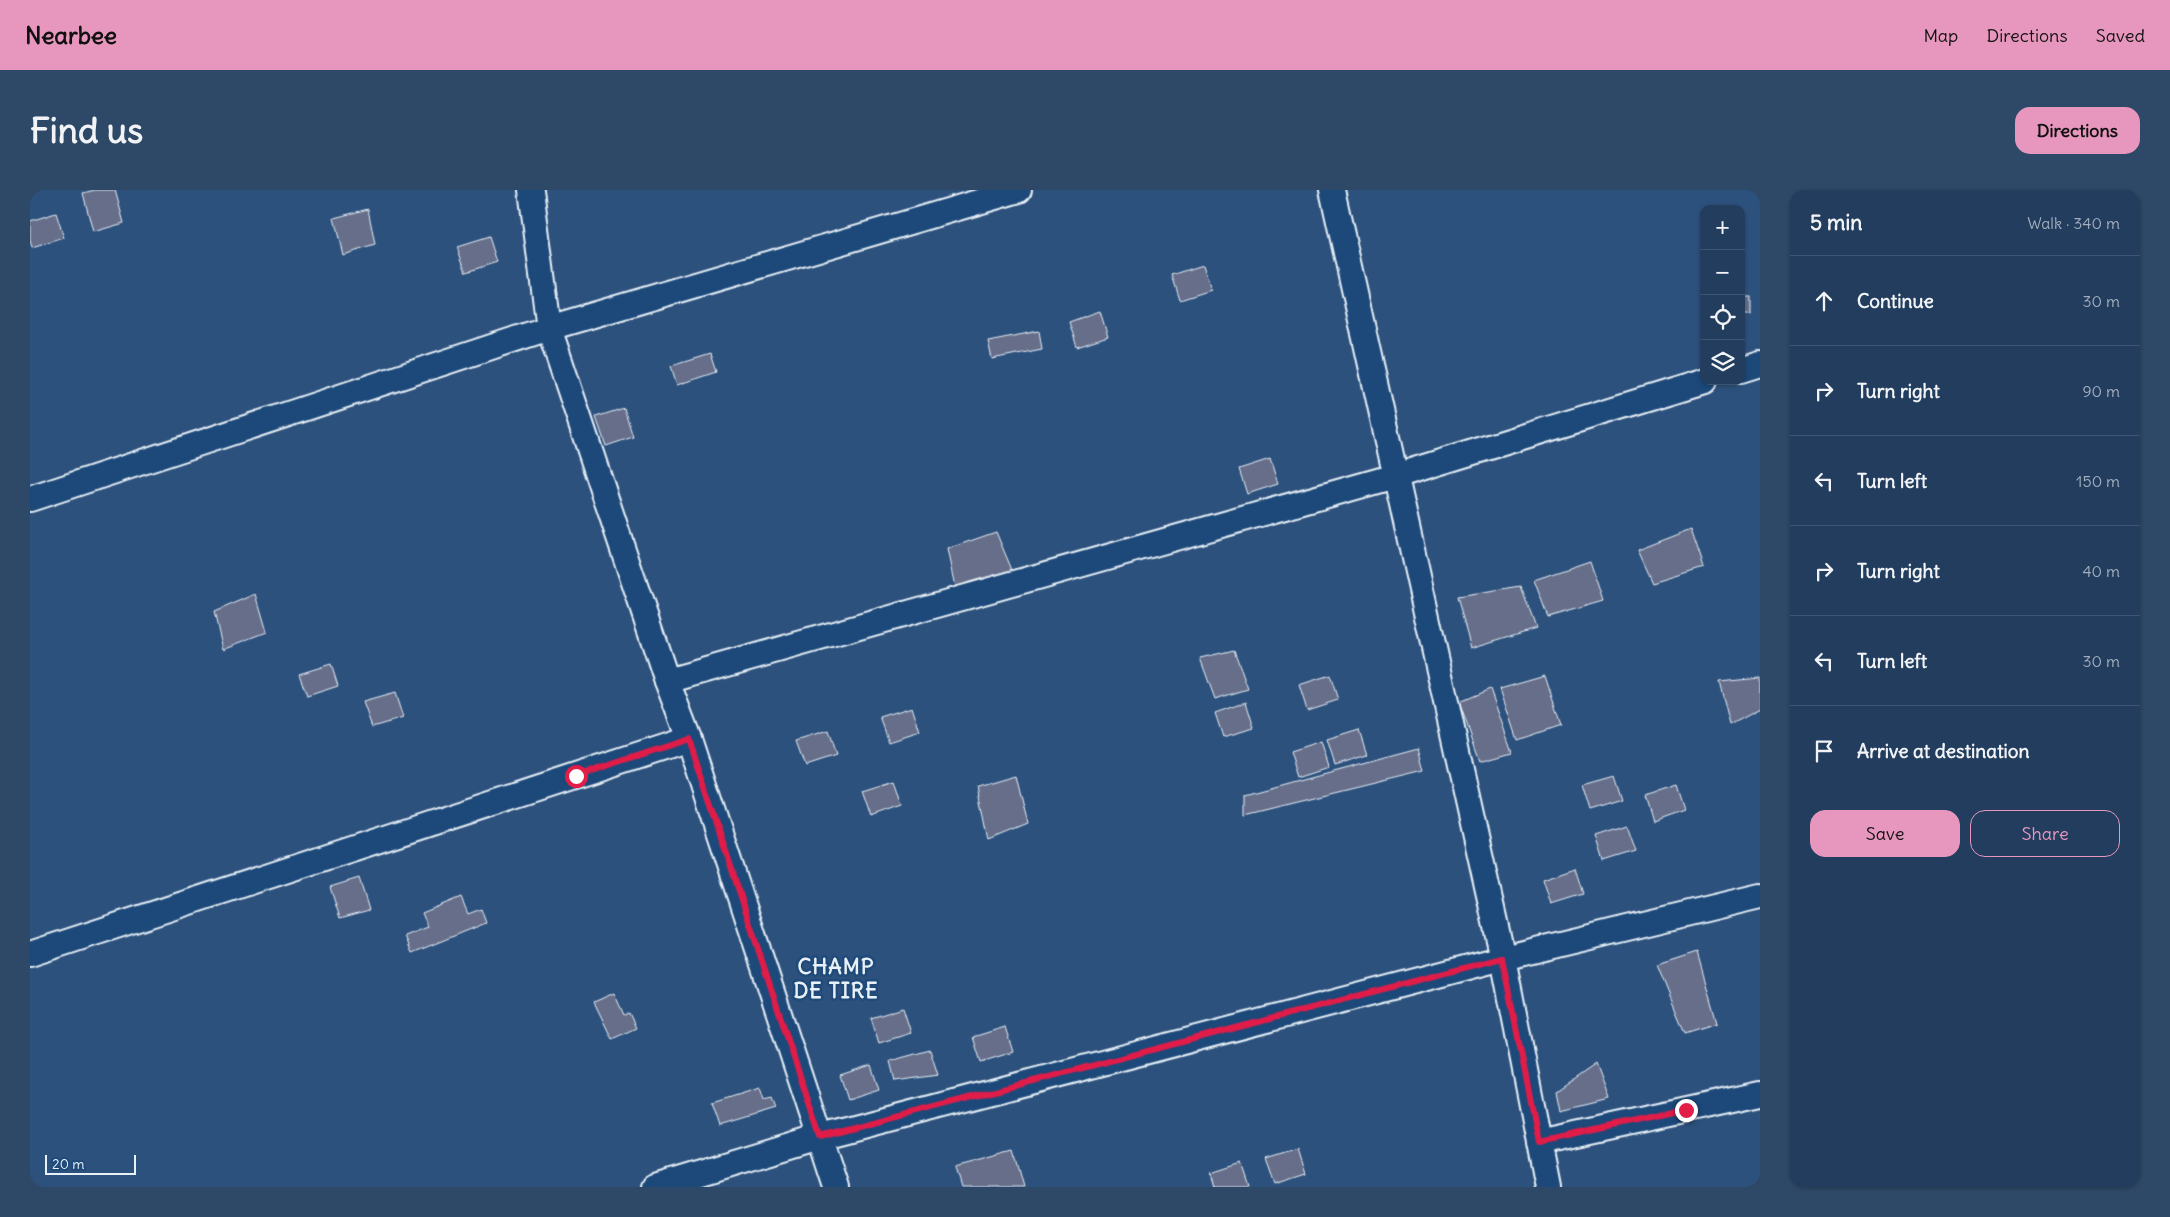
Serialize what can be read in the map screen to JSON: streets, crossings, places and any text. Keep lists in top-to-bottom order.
{
  "districts": ["CHAMP DE TIRE"],
  "scale_bar": "20 m",
  "page": {
    "header": "Nearbee",
    "nav": ["Map", "Directions", "Saved"],
    "buttons": [
      "Directions",
      ["Save", "Share"]
    ],
    "title": "Find us",
    "heading": ["5 min", "Walk · 340 m"],
    "map_buttons": ["+", "−"],
    "list": [
      ["Continue", "30 m"],
      ["Turn right", "90 m"],
      ["Turn left", "150 m"],
      ["Turn right", "40 m"],
      ["Turn left", "30 m"],
      "Arrive at destination"
    ],
    "scale": "20 m"
  }
}
